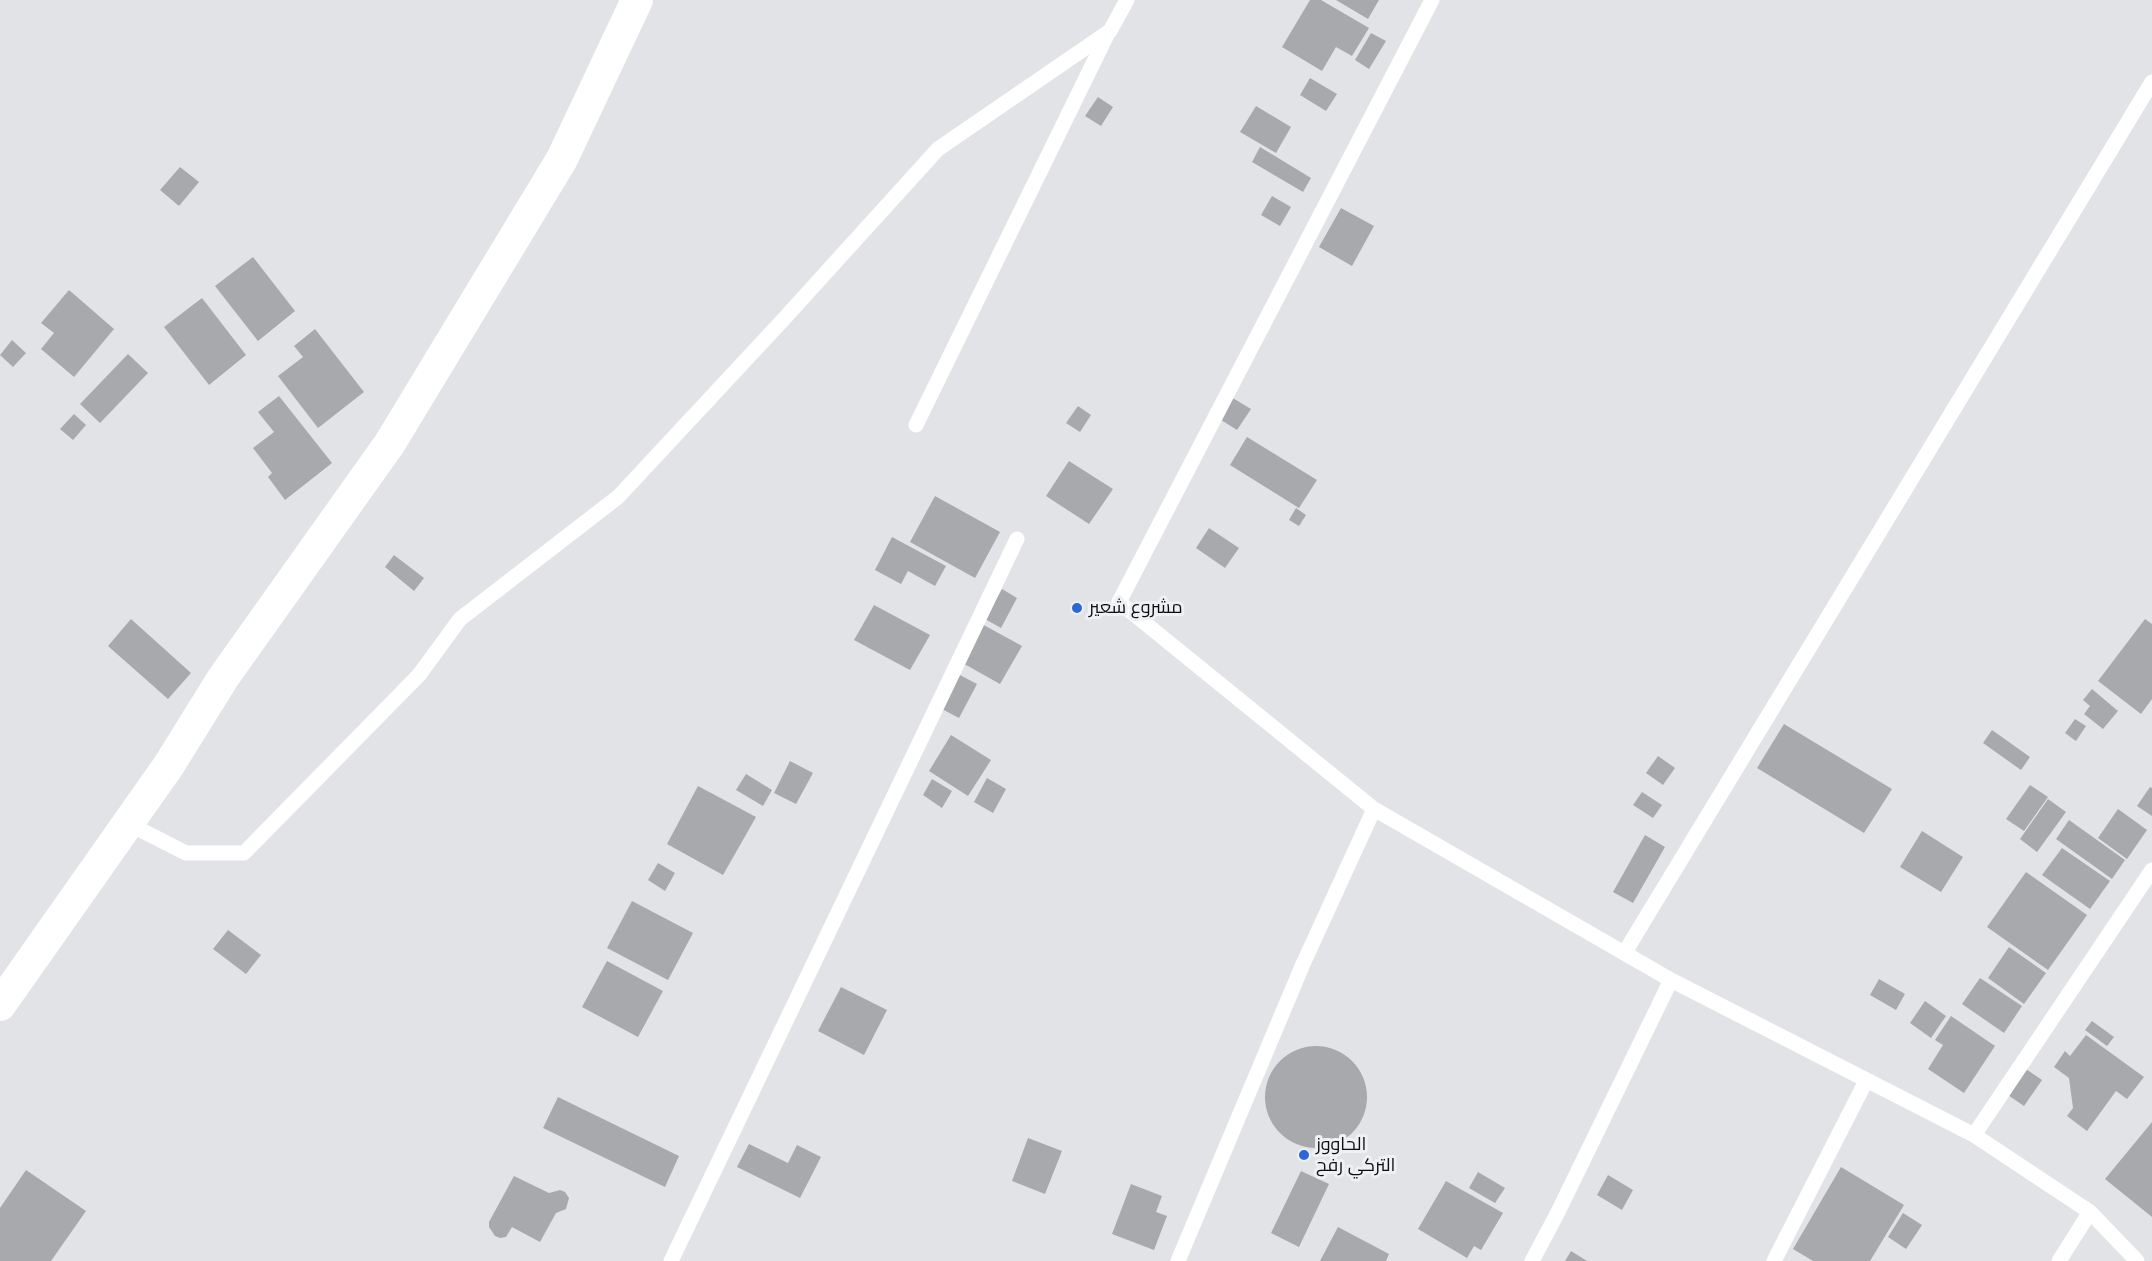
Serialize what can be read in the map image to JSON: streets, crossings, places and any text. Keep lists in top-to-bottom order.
{
  "places": ["مشروع شعير", "الحاووز التركي رفح"]
}
